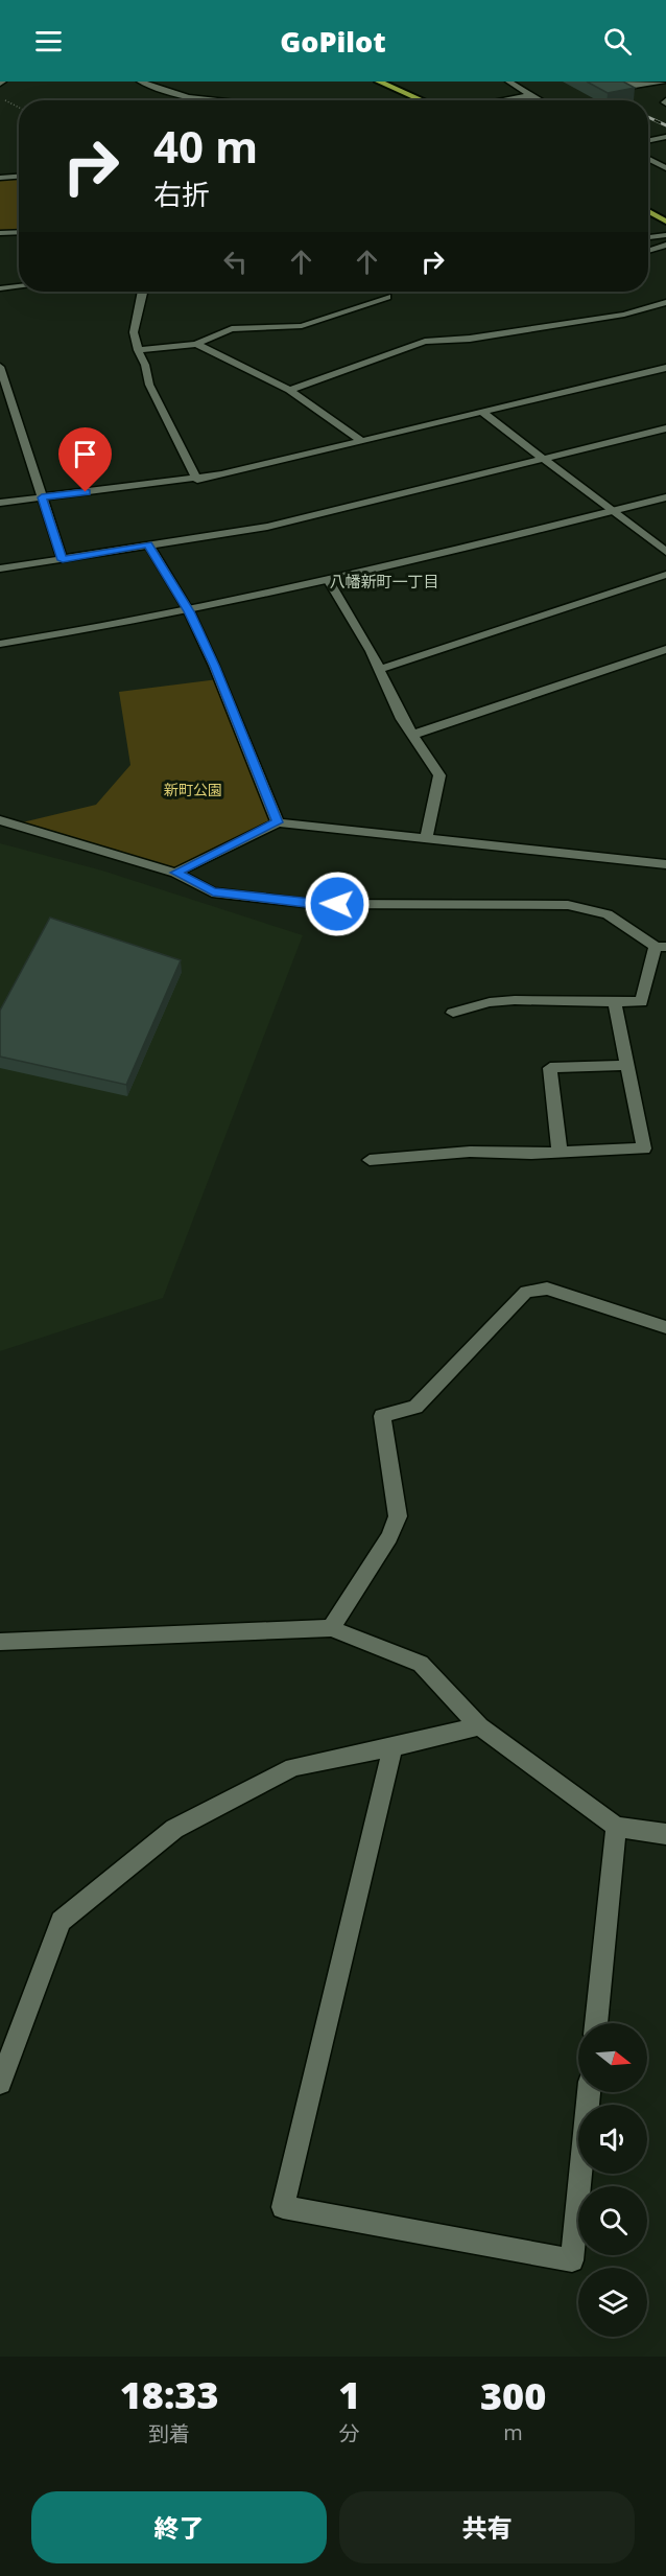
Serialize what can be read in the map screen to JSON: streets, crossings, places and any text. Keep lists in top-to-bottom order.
{
  "districts": ["八幡新町一丁目"],
  "parks": ["新町公園"],
  "north": "right",
  "page": {
    "header": "GoPilot",
    "turn": ["40 m", "右折"],
    "eta": [
      "18:33",
      "到着",
      "1",
      "分",
      "300",
      "m"
    ],
    "buttons": ["終了", "共有"]
  }
}
